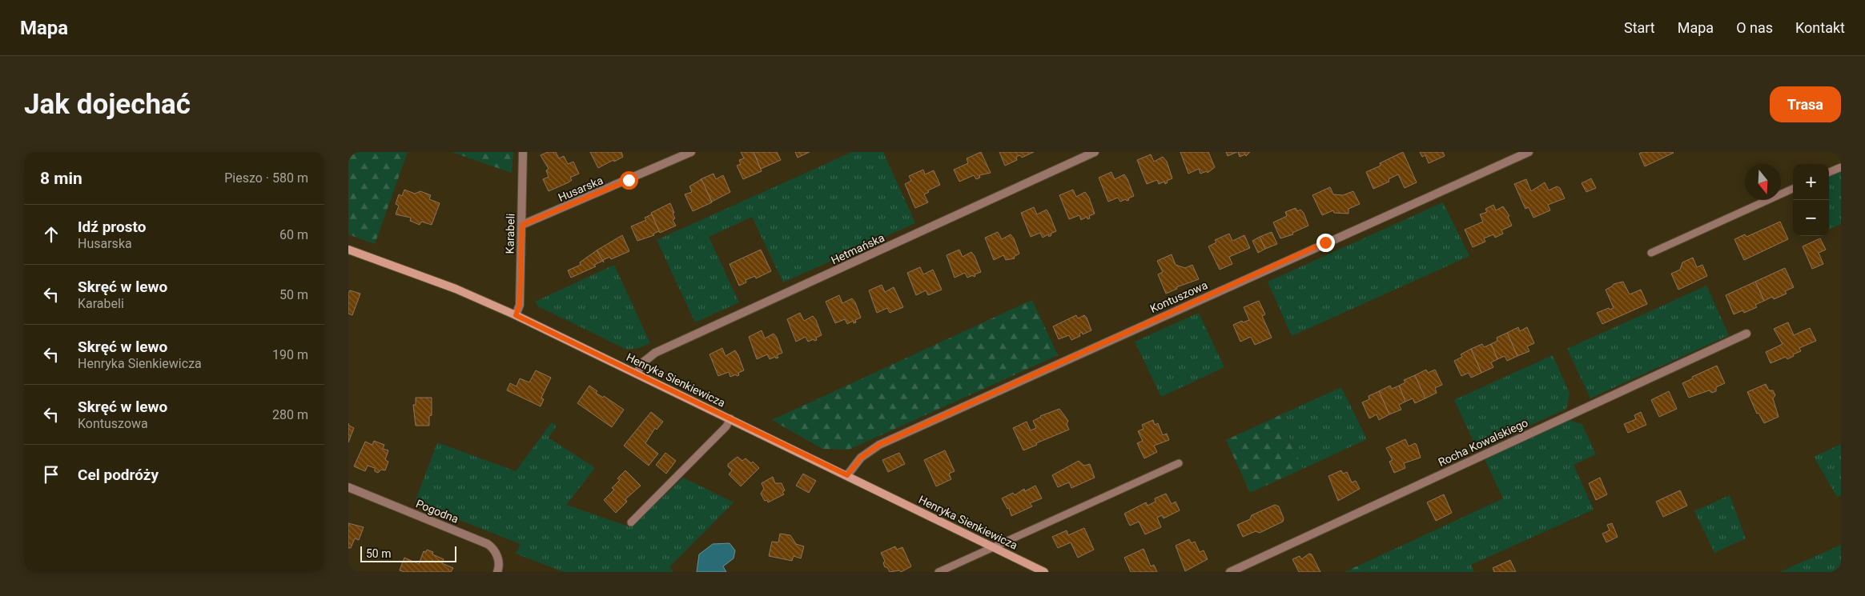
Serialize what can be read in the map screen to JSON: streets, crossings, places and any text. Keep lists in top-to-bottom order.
{
  "streets": {
    "street": [
      "Husarska",
      "Karabeli",
      "Hetmańska",
      "Kontuszowa",
      "Henryka Sienkiewicza",
      "Rocha Kowalskiego",
      "Pogodna"
    ]
  },
  "crossings": [
    ["Husarska", "Karabeli"],
    ["Karabeli", "Henryka Sienkiewicza"],
    ["Hetmańska", "Henryka Sienkiewicza"],
    ["Kontuszowa", "Henryka Sienkiewicza"]
  ],
  "scale_bar": "50 m",
  "north": "bottom",
  "page": {
    "header": "Mapa",
    "nav": [
      "Start",
      "Mapa",
      "O nas",
      "Kontakt"
    ],
    "buttons": "Trasa",
    "title": "Jak dojechać",
    "heading": ["8 min", "Pieszo · 580 m"],
    "map_buttons": ["+", "−"],
    "list": [
      ["Idź prosto", "Husarska", "60 m"],
      ["Skręć w lewo", "Karabeli", "50 m"],
      ["Skręć w lewo", "Henryka Sienkiewicza", "190 m"],
      ["Skręć w lewo", "Kontuszowa", "280 m"],
      "Cel podróży"
    ],
    "scale": "50 m"
  }
}
